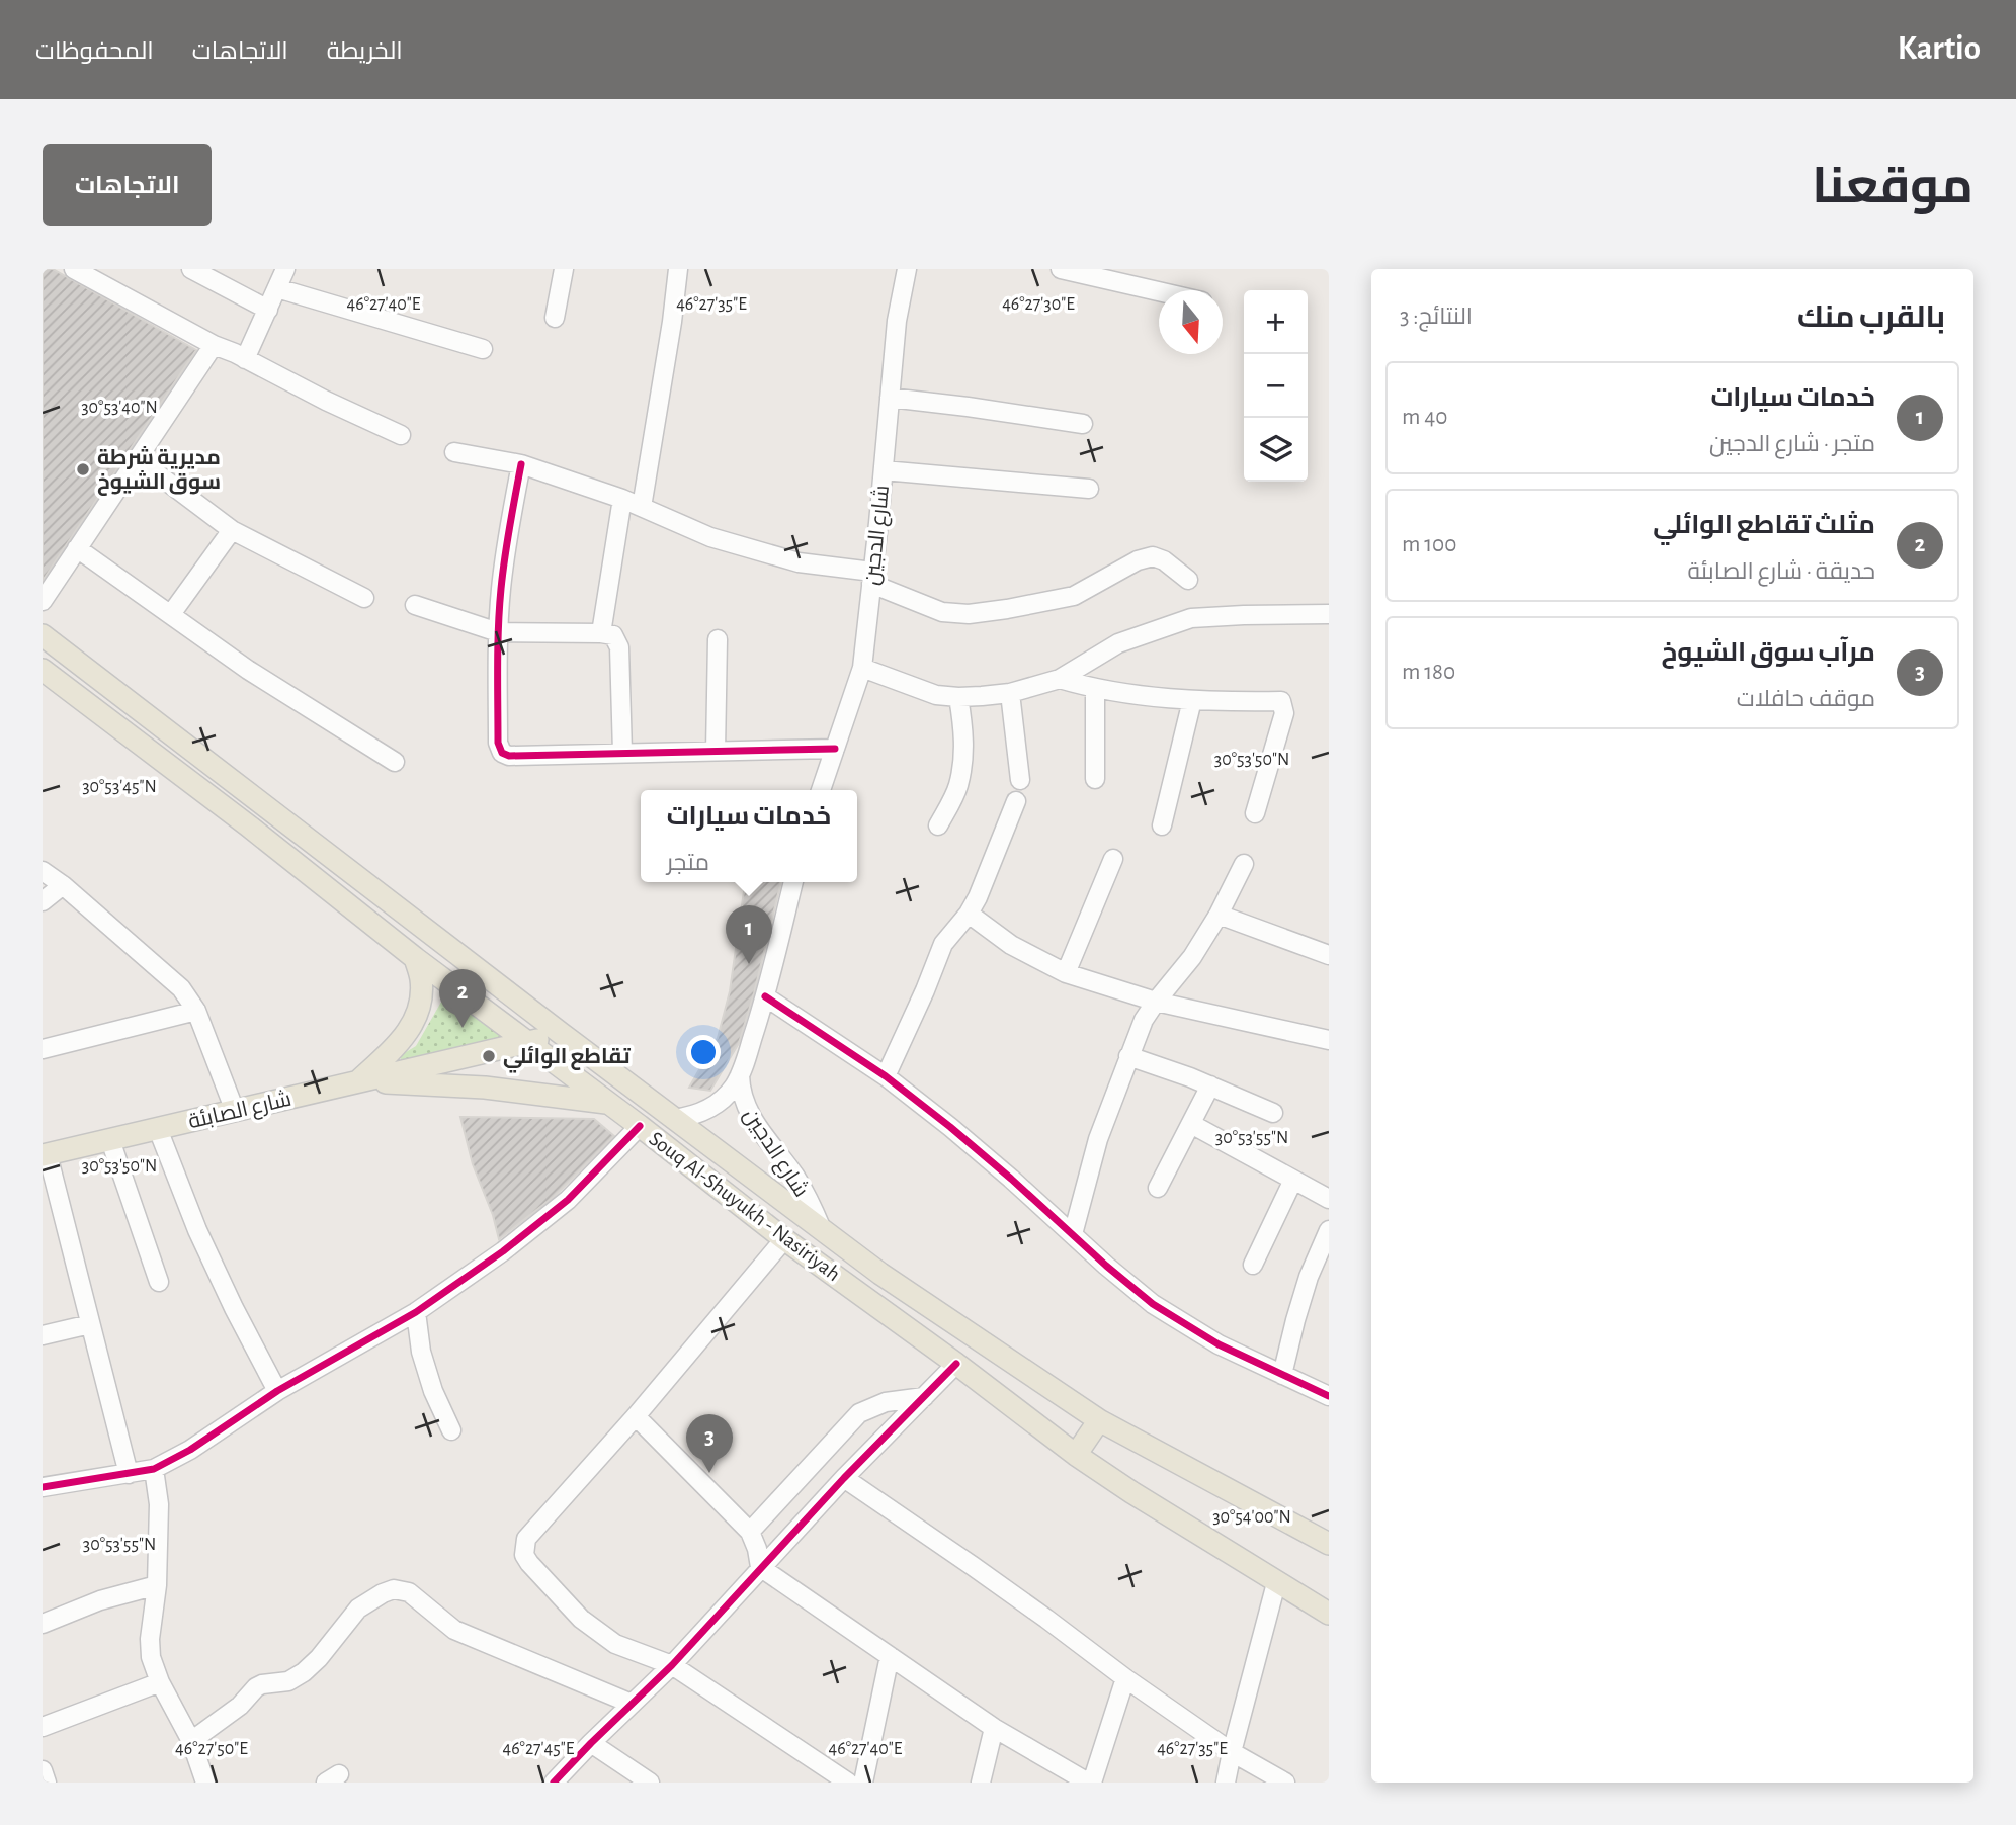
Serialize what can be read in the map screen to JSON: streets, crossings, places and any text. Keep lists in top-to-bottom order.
{
  "streets": {
    "main road": ["شارع الصابئة", "Souq Al-Shuyukh - Nasiriyah"],
    "street": ["شارع الدجين"]
  },
  "crossings": [
    ["شارع الدجين", "Souq Al-Shuyukh - Nasiriyah"],
    ["شارع الصابئة", "Souq Al-Shuyukh - Nasiriyah"]
  ],
  "places": ["مديرية شرطة سوق الشيوخ", "تقاطع الوائلي"],
  "north": "bottom",
  "page": {
    "header": "Kartio",
    "nav": ["الخريطة", "الاتجاهات", "المحفوظات"],
    "title": "موقعنا",
    "buttons": "الاتجاهات",
    "heading": ["بالقرب منك", "النتائج: 3"],
    "map_buttons": ["+", "−"],
    "list": [
      {
        "mark": "1",
        "name": "خدمات سيارات",
        "note": "متجر · شارع الدجين",
        "value": "40 m"
      },
      {
        "mark": "2",
        "name": "مثلث تقاطع الوائلي",
        "note": "حديقة · شارع الصابئة",
        "value": "100 m"
      },
      {
        "mark": "3",
        "name": "مرآب سوق الشيوخ",
        "note": "موقف حافلات",
        "value": "180 m"
      }
    ],
    "popup": ["خدمات سيارات", "متجر"],
    "pins": ["1", "2", "3"]
  },
  "coordinates": [
    "46°27'40\"E",
    "46°27'35\"E",
    "46°27'30\"E",
    "30°53'40\"N",
    "30°53'50\"N",
    "30°53'45\"N",
    "30°53'55\"N",
    "30°54'00\"N",
    "46°27'50\"E",
    "46°27'45\"E"
  ]
}
